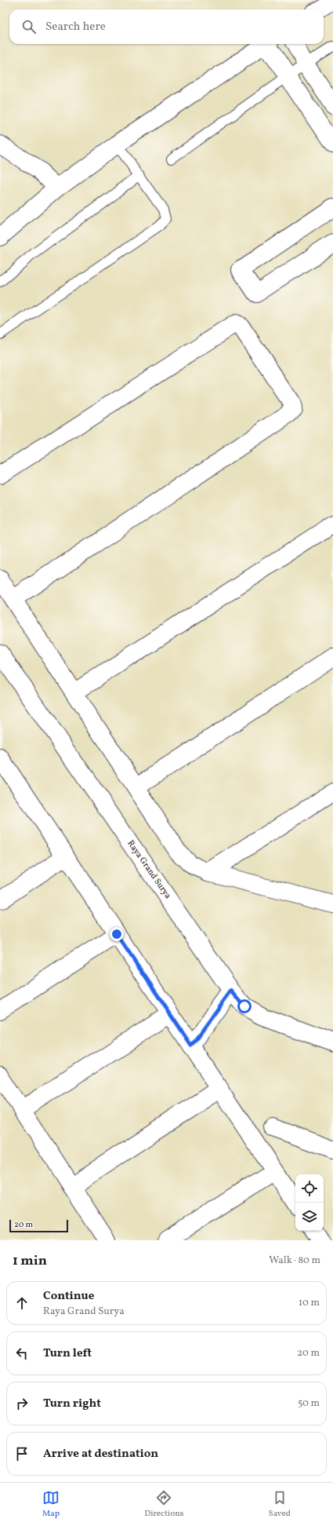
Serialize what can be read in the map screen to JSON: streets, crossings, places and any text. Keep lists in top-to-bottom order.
{
  "streets": {
    "street": ["Raya Grand Surya"]
  },
  "scale_bar": "20 m",
  "page": {
    "search": "Search here",
    "scale": "20 m",
    "heading": ["1 min", "Walk · 80 m"],
    "list": [
      ["Continue", "Raya Grand Surya", "10 m"],
      ["Turn left", "20 m"],
      ["Turn right", "50 m"],
      "Arrive at destination"
    ],
    "nav": ["Map", "Directions", "Saved"]
  }
}
